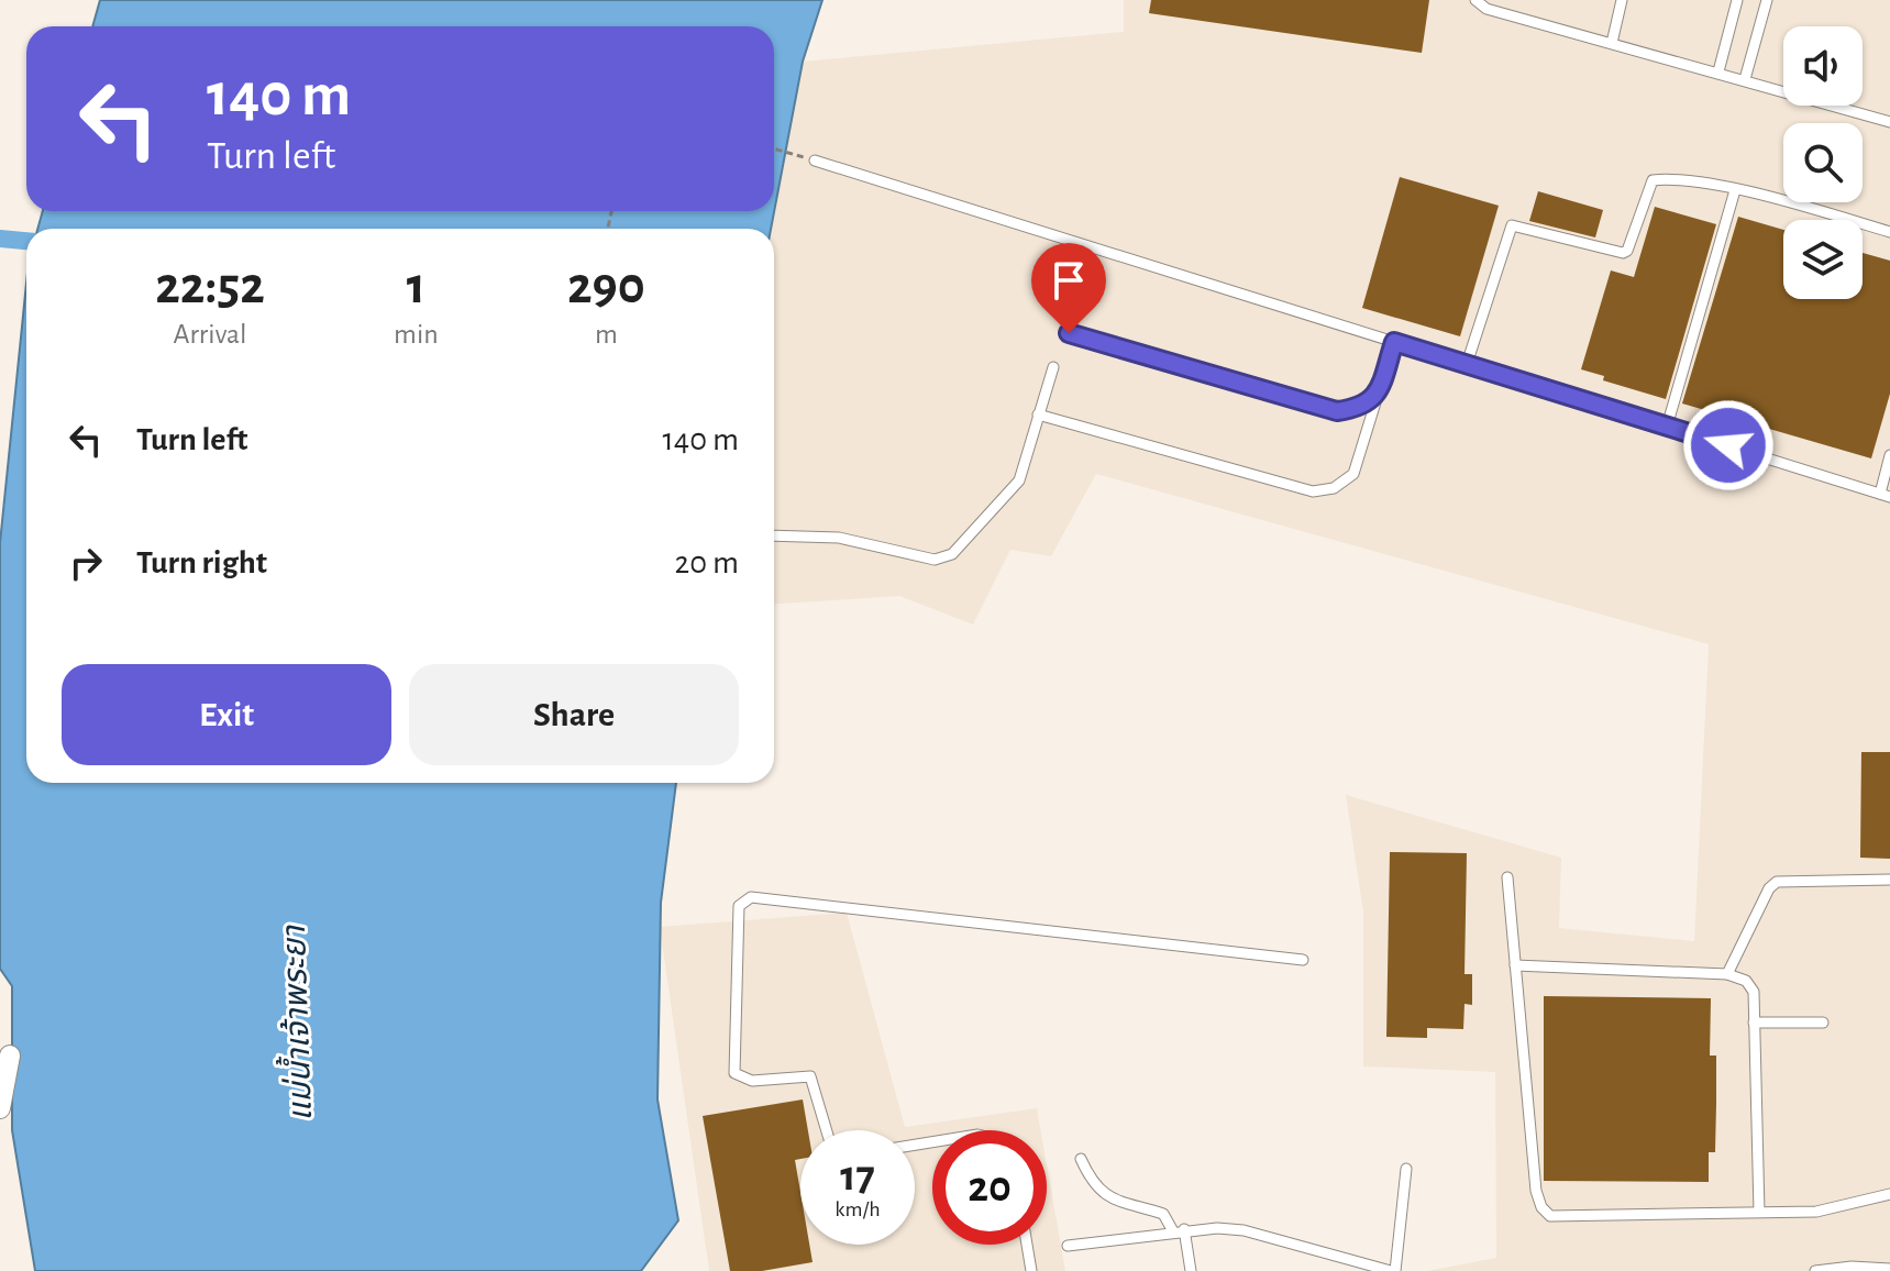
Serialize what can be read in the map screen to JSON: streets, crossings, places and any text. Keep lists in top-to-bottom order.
{
  "water": ["แม่น้ำเจ้าพระยา"],
  "page": {
    "turn": ["140 m", "Turn left"],
    "eta": [
      "22:52",
      "Arrival",
      "1",
      "min",
      "290",
      "m"
    ],
    "list": [
      {
        "name": "Turn left",
        "value": "140 m"
      },
      {
        "name": "Turn right",
        "value": "20 m"
      }
    ],
    "buttons": ["Exit", "Share"],
    "speed": "17 km/h",
    "limit": "20"
  }
}
